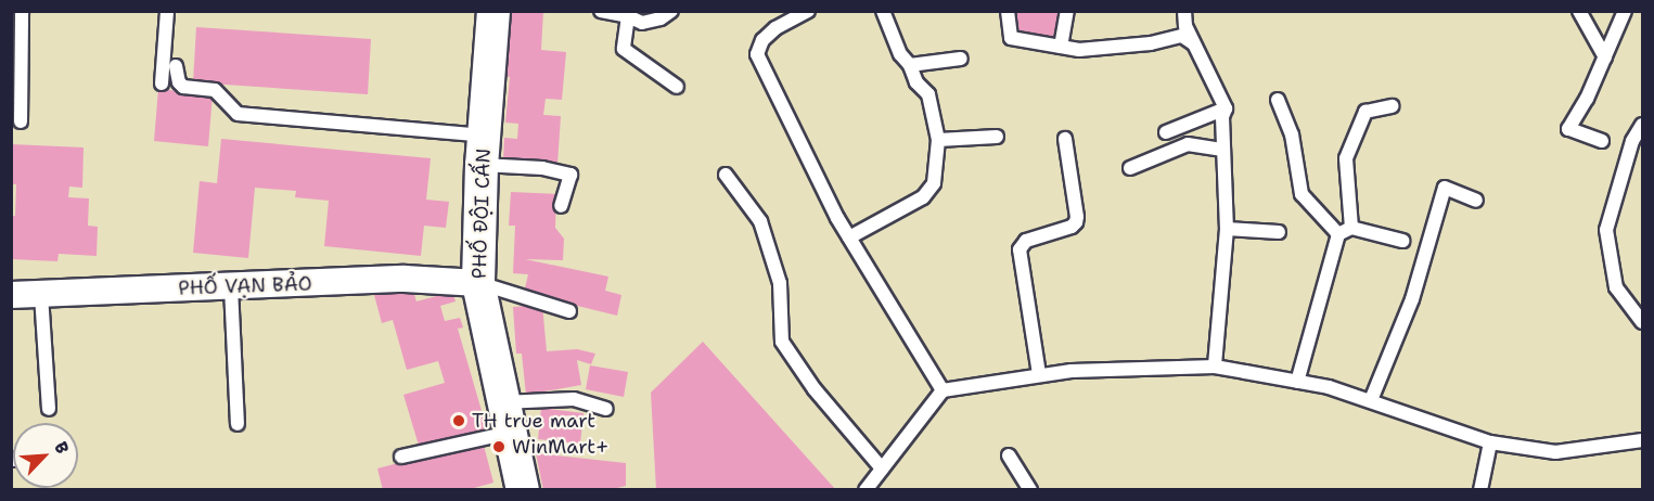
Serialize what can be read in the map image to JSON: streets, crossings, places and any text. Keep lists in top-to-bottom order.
{
  "streets": {
    "street": ["PHỐ ĐỘI CẤN", "PHỐ VẠN BẢO"]
  },
  "crossings": [
    ["PHỐ ĐỘI CẤN", "PHỐ VẠN BẢO"]
  ],
  "places": ["TH true mart", "WinMart+"],
  "north": "top right"
}
